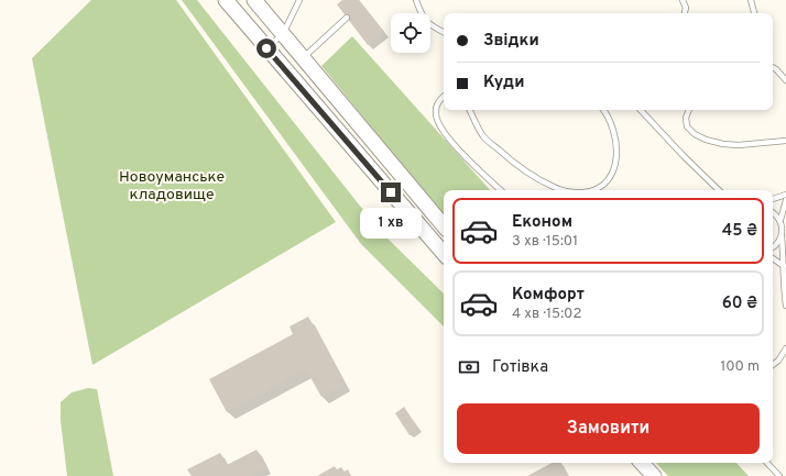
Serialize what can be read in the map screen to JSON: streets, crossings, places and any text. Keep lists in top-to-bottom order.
{
  "parks": ["Новоуманське кладовище"],
  "page": {
    "banner": ["Звідки", "Куди"],
    "list": [
      {
        "name": "Економ",
        "note": "3 хв · 15:01",
        "value": "45 ₴"
      },
      {
        "name": "Комфорт",
        "note": "4 хв · 15:02",
        "value": "60 ₴"
      }
    ],
    "bubble": "1 хв",
    "pay": ["Готівка", "100 m"],
    "buttons": "Замовити"
  }
}
